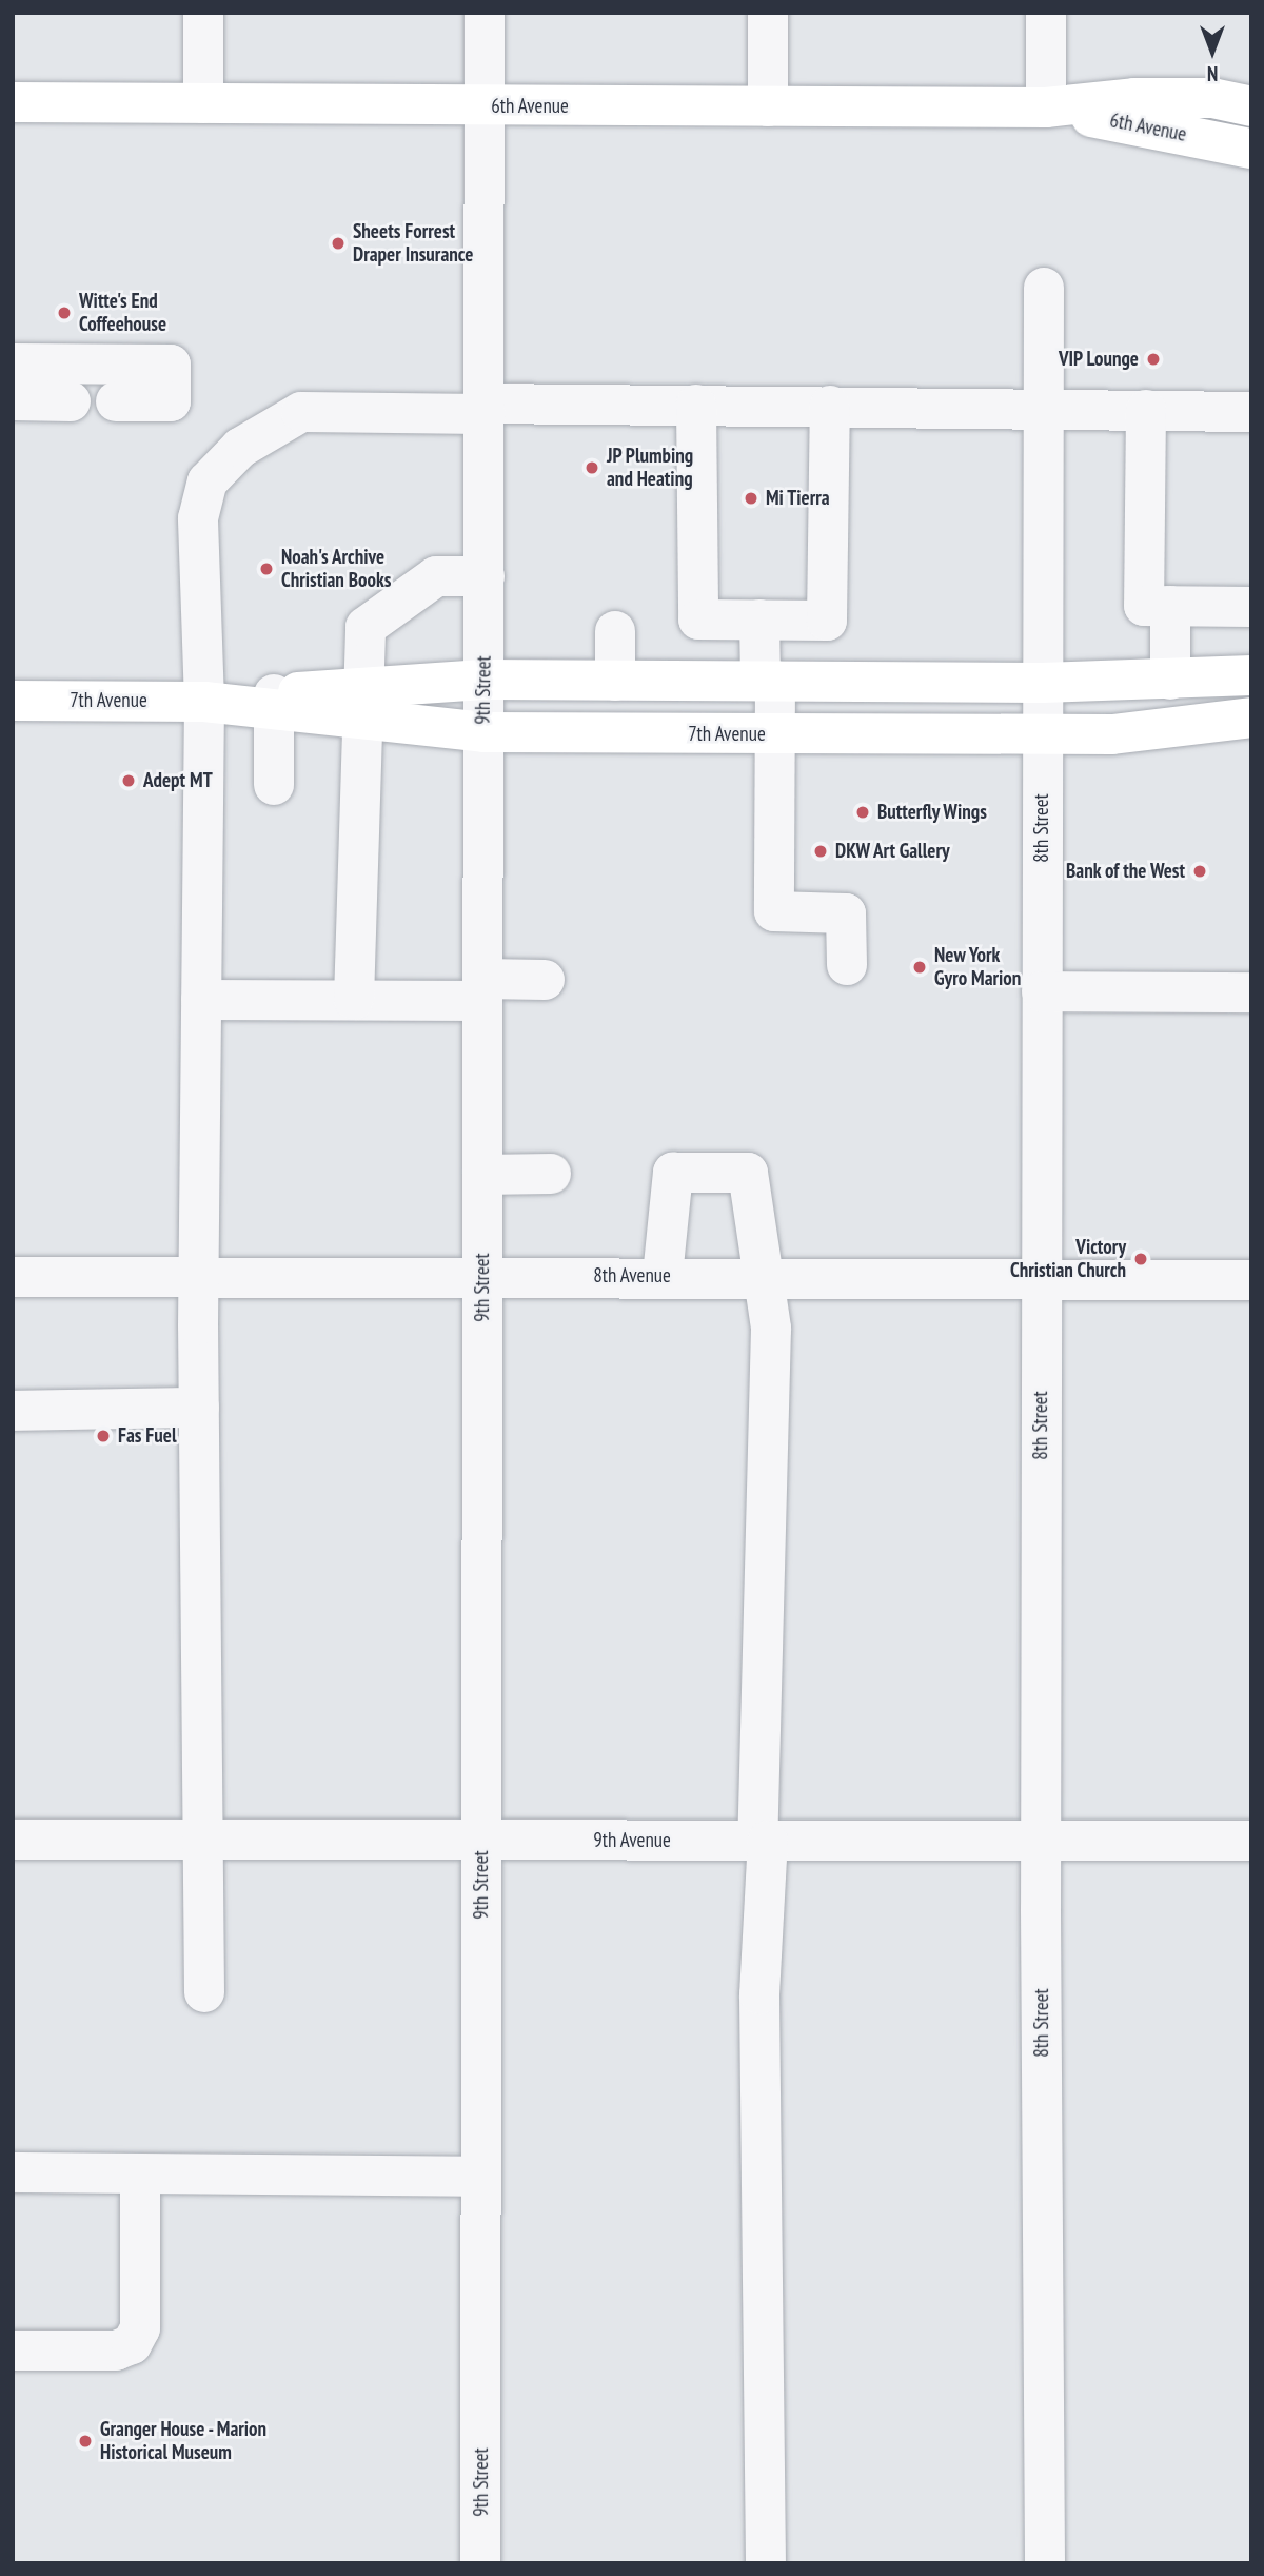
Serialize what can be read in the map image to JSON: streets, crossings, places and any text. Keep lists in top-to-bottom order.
{
  "streets": {
    "main road": ["6th Avenue", "7th Avenue"],
    "street": [
      "9th Street",
      "8th Street",
      "8th Avenue",
      "9th Avenue"
    ]
  },
  "crossings": [
    ["6th Avenue", "9th Street"],
    ["9th Street", "7th Avenue"],
    ["9th Street", "8th Avenue"],
    ["9th Street", "9th Avenue"],
    ["7th Avenue", "8th Street"],
    ["8th Street", "8th Avenue"],
    ["8th Street", "9th Avenue"]
  ],
  "places": [
    "Sheets Forrest Draper Insurance",
    "Witte's End Coffeehouse",
    "VIP Lounge",
    "JP Plumbing and Heating",
    "Mi Tierra",
    "Noah's Archive Christian Books",
    "Adept MT",
    "Butterfly Wings",
    "DKW Art Gallery",
    "Bank of the West",
    "New York Gyro Marion",
    "Victory Christian Church",
    "Fas Fuel",
    "Granger House - Marion Historical Museum"
  ],
  "north": "bottom"
}
